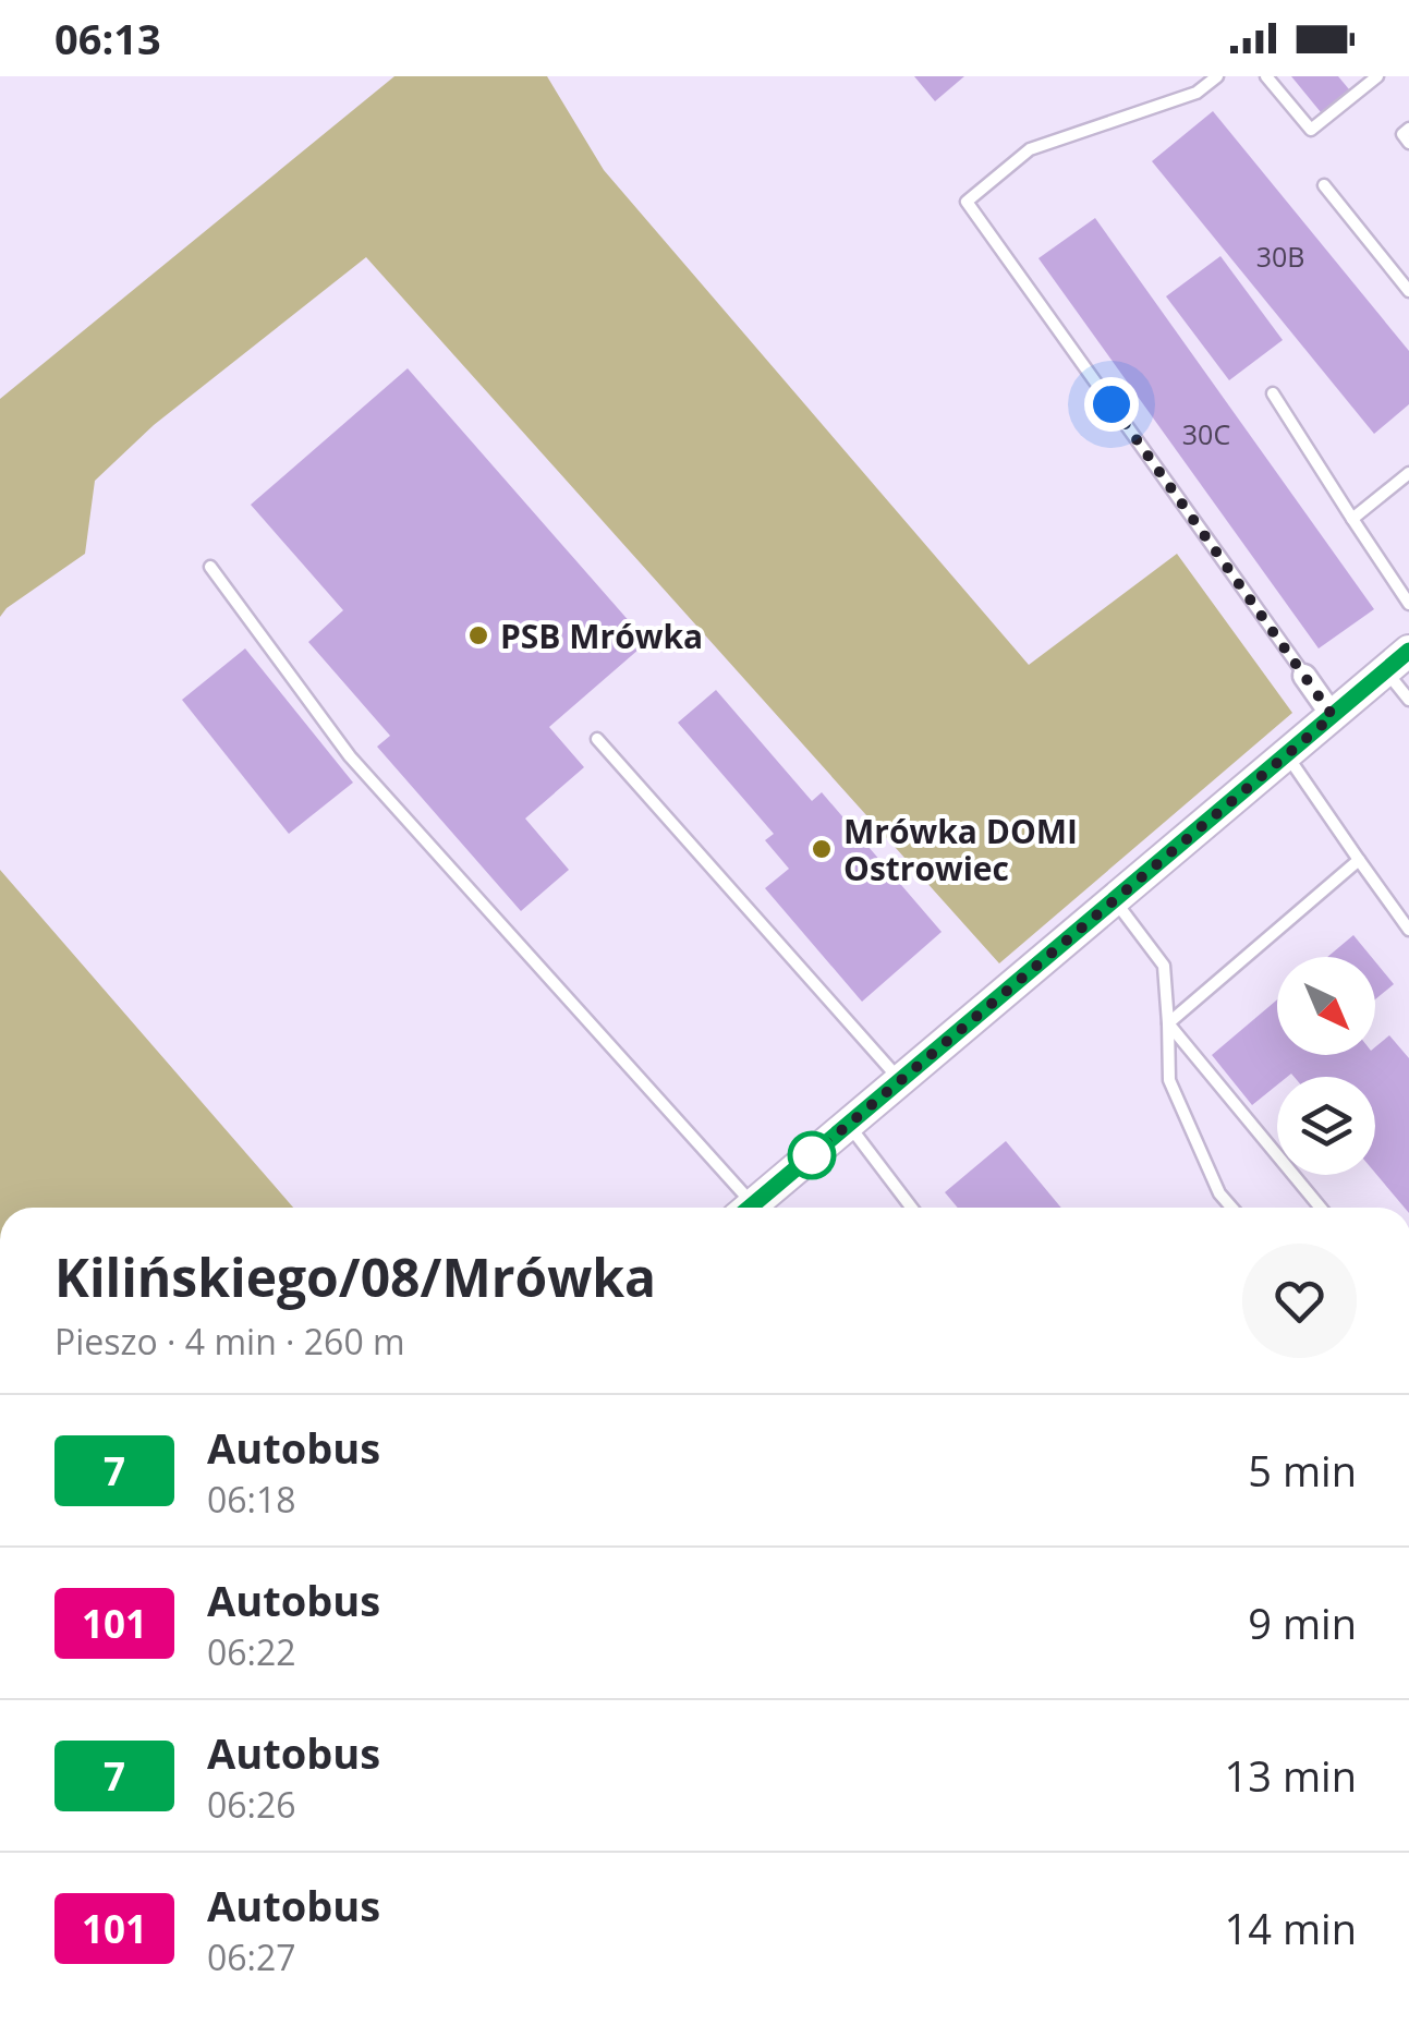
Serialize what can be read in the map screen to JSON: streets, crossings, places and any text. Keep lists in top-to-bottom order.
{
  "places": ["PSB Mrówka", "Mrówka DOMI Ostrowiec"],
  "lines": ["bus line 7"],
  "house_numbers": ["30B", "30C"],
  "north": "bottom right",
  "page": {
    "status": "06:13",
    "heading": ["Kilińskiego/08/Mrówka", "Pieszo · 4 min · 260 m"],
    "list": [
      {
        "mark": "7",
        "name": "Autobus",
        "note": "06:18",
        "value": "5 min"
      },
      {
        "mark": "101",
        "name": "Autobus",
        "note": "06:22",
        "value": "9 min"
      },
      {
        "mark": "7",
        "name": "Autobus",
        "note": "06:26",
        "value": "13 min"
      },
      {
        "mark": "101",
        "name": "Autobus",
        "note": "06:27",
        "value": "14 min"
      }
    ]
  }
}
